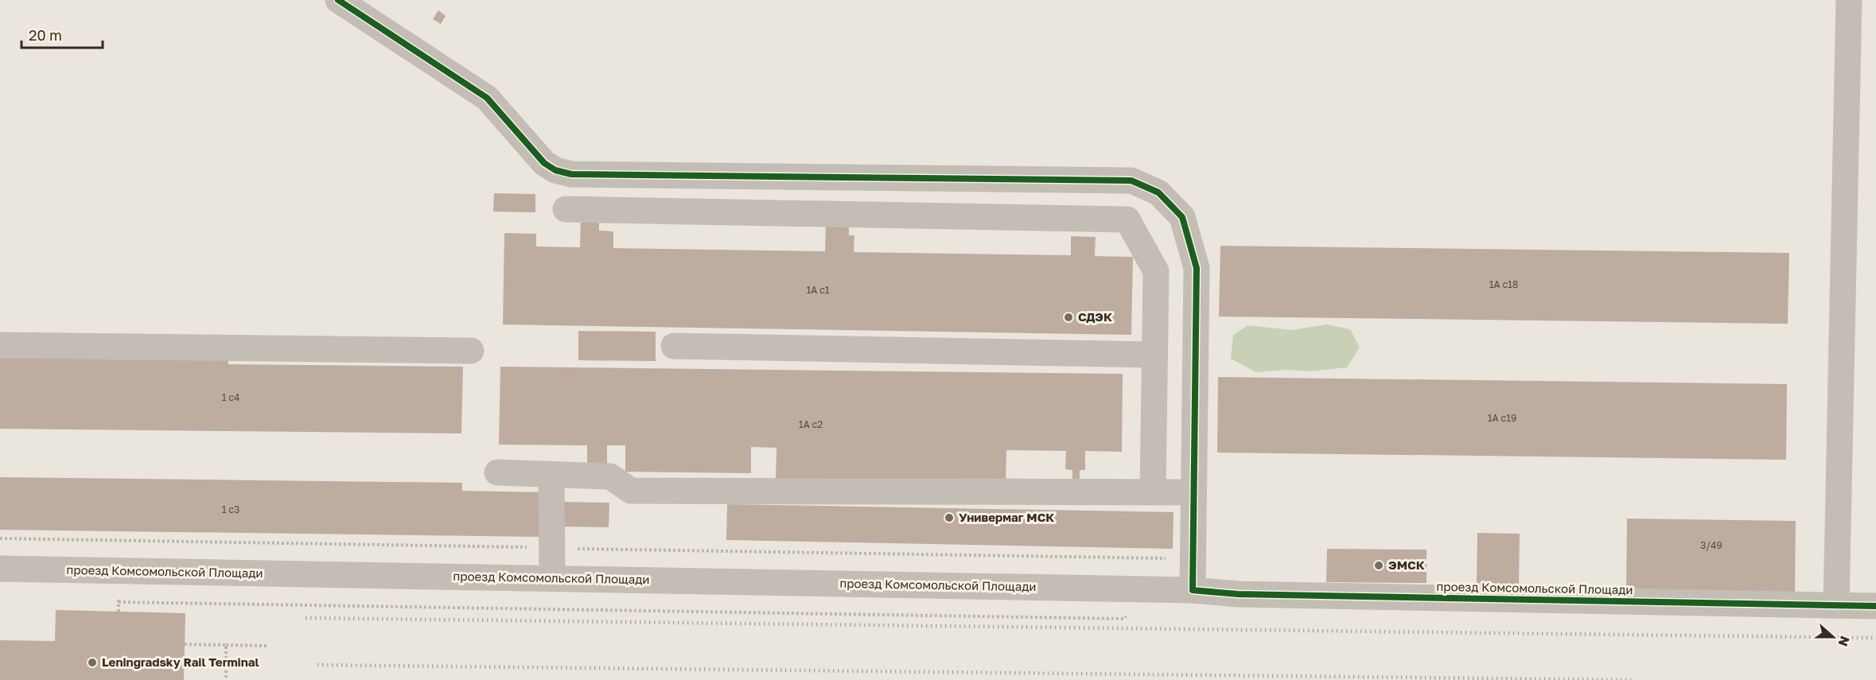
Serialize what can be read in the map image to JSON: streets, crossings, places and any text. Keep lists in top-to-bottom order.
{
  "streets": {
    "street": ["проезд Комсомольской Площади"]
  },
  "places": [
    "СДЭК",
    "Универмаг МСК",
    "ЭМСК",
    "Leningradsky Rail Terminal"
  ],
  "house_numbers": [
    "1А с18",
    "1А с1",
    "1 с4",
    "1А с19",
    "1А с2",
    "1 c3",
    "3/49"
  ],
  "scale_bar": "20 m",
  "north": "right"
}
